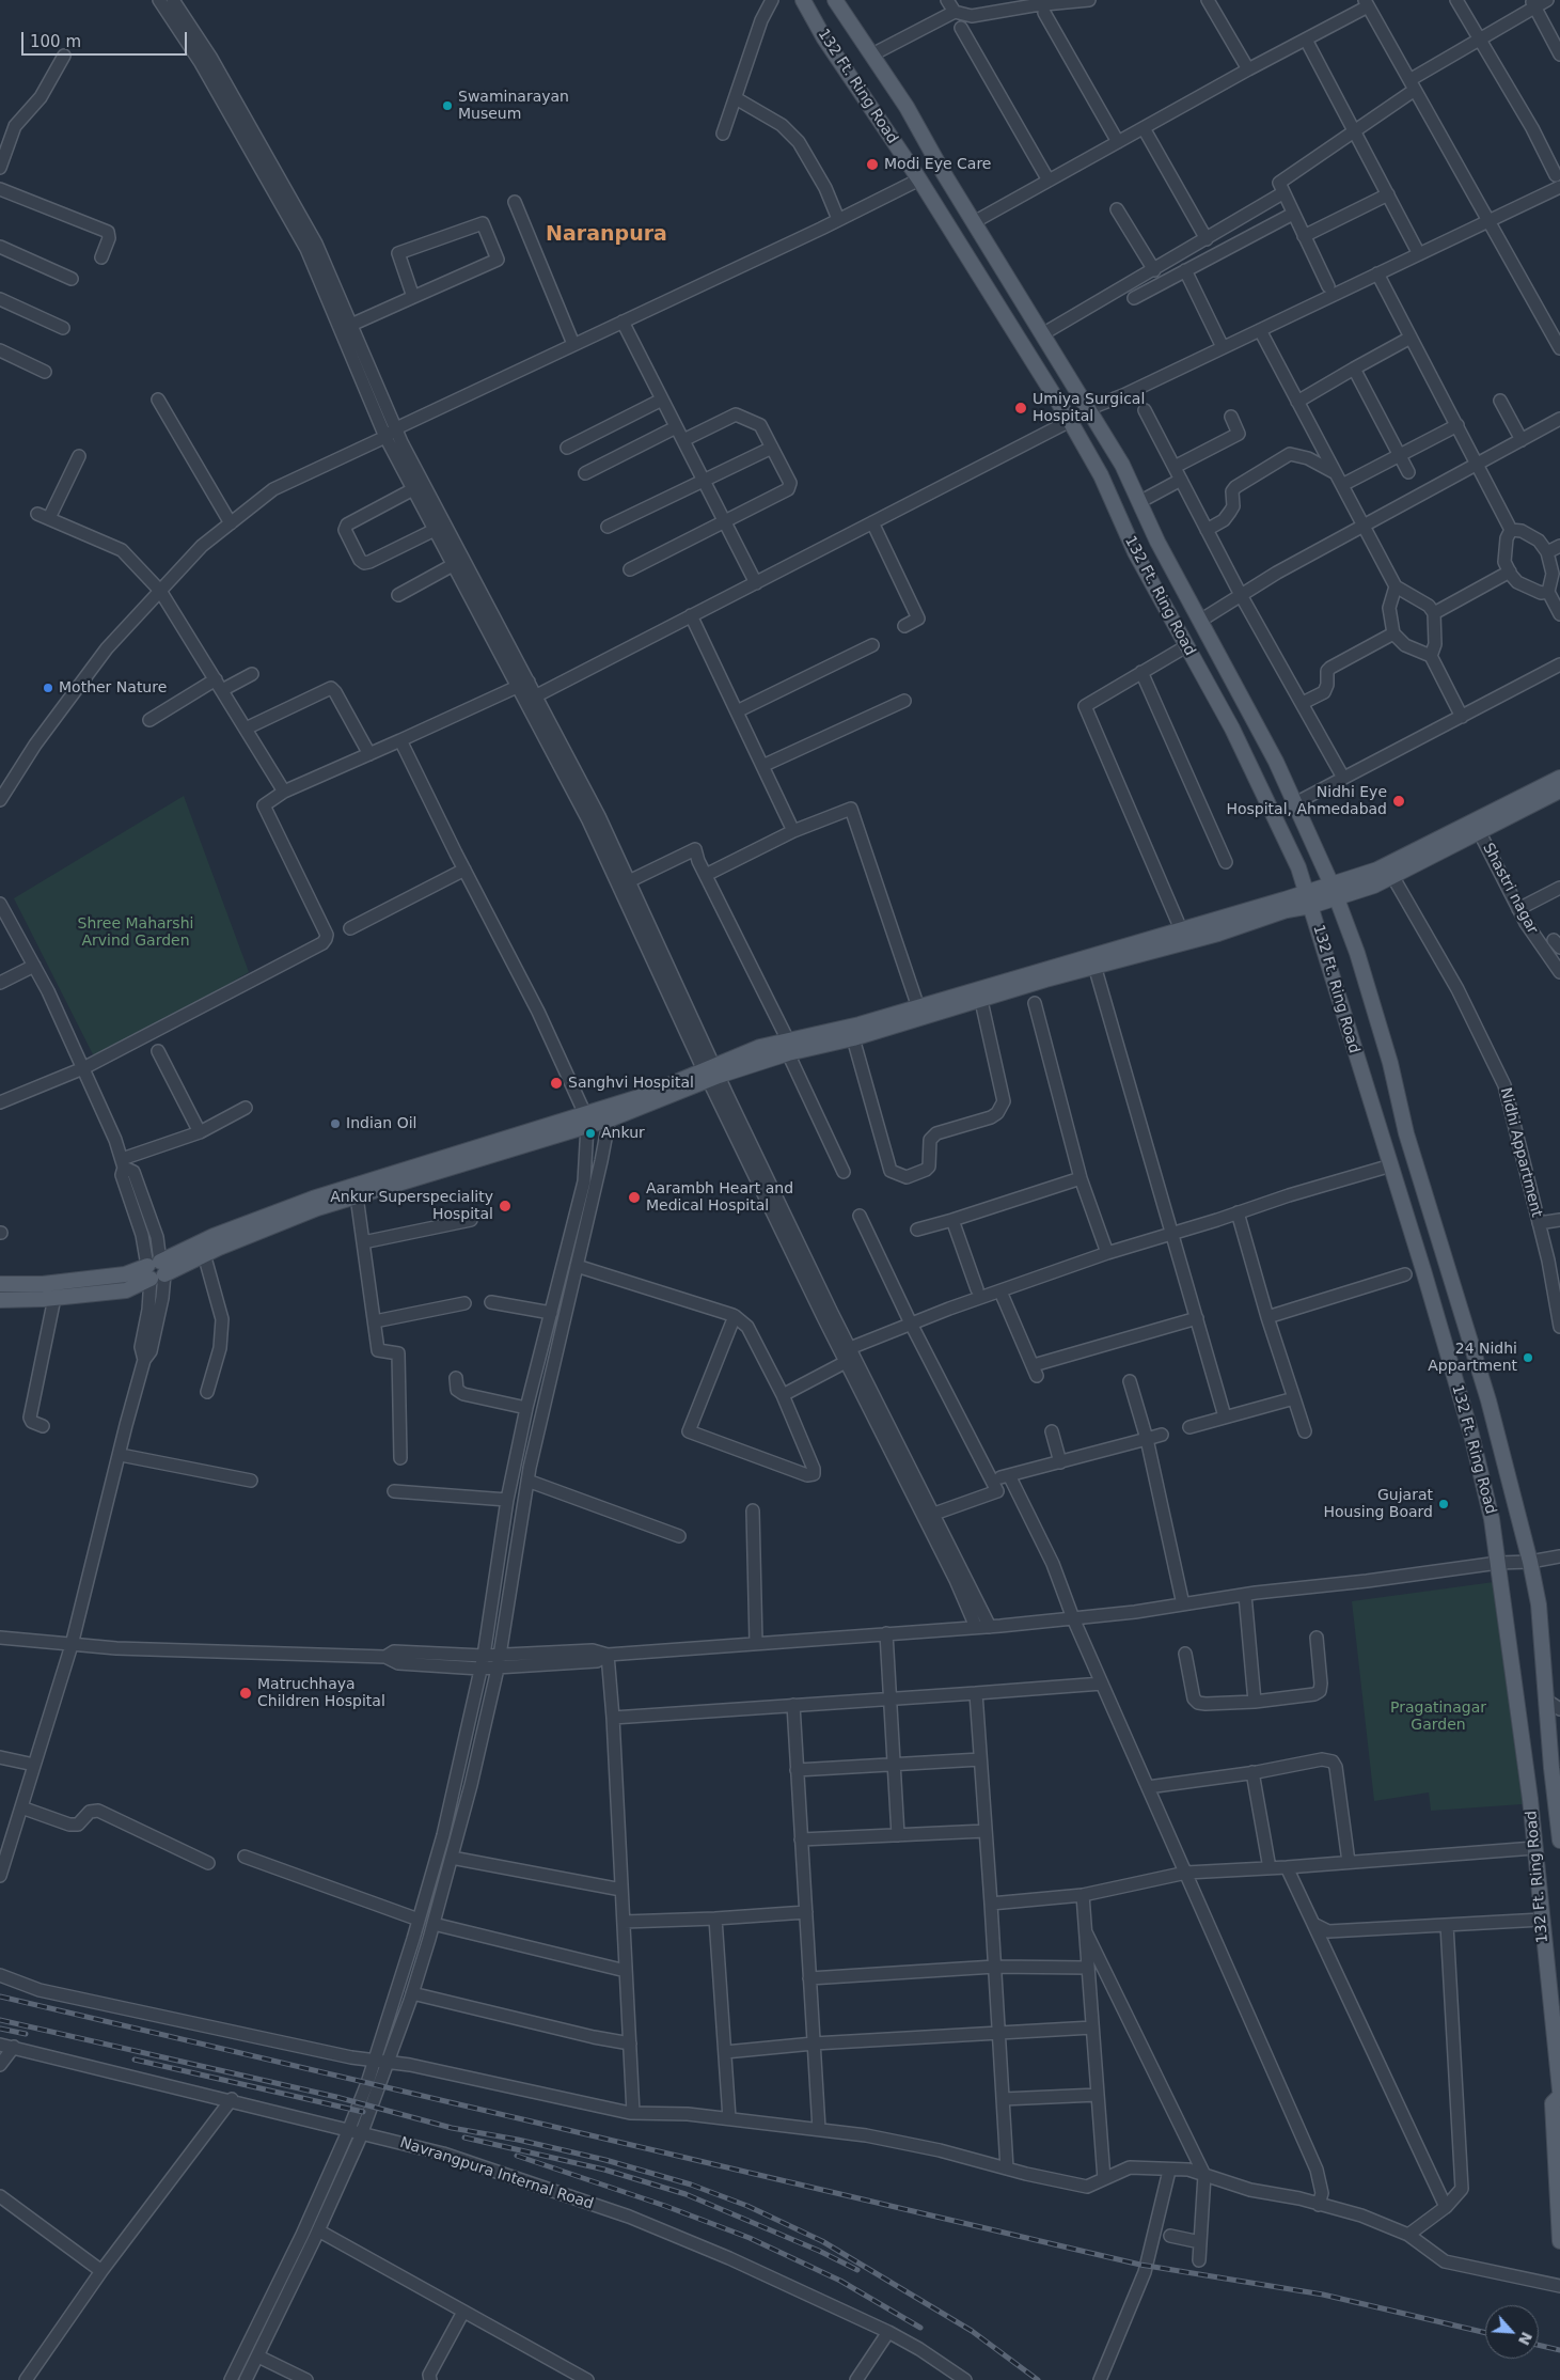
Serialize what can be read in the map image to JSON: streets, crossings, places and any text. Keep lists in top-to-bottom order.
{
  "streets": {
    "main road": ["132 Ft. Ring Road"],
    "street": ["Shastri nagar", "Nidhi Appartment", "Navrangpura Internal Road"]
  },
  "districts": ["Naranpura"],
  "parks": ["Shree Maharshi Arvind Garden", "Pragatinagar Garden"],
  "places": [
    "Swaminarayan Museum",
    "Modi Eye Care",
    "Umiya Surgical Hospital",
    "Mother Nature",
    "Nidhi Eye Hospital, Ahmedabad",
    "Sanghvi Hospital",
    "Indian Oil",
    "Ankur",
    "Aarambh Heart and Medical Hospital",
    "Ankur Superspeciality Hospital",
    "24 Nidhi Appartment",
    "Gujarat Housing Board",
    "Matruchhaya Children Hospital"
  ],
  "scale_bar": "100 m",
  "north": "bottom right"
}
